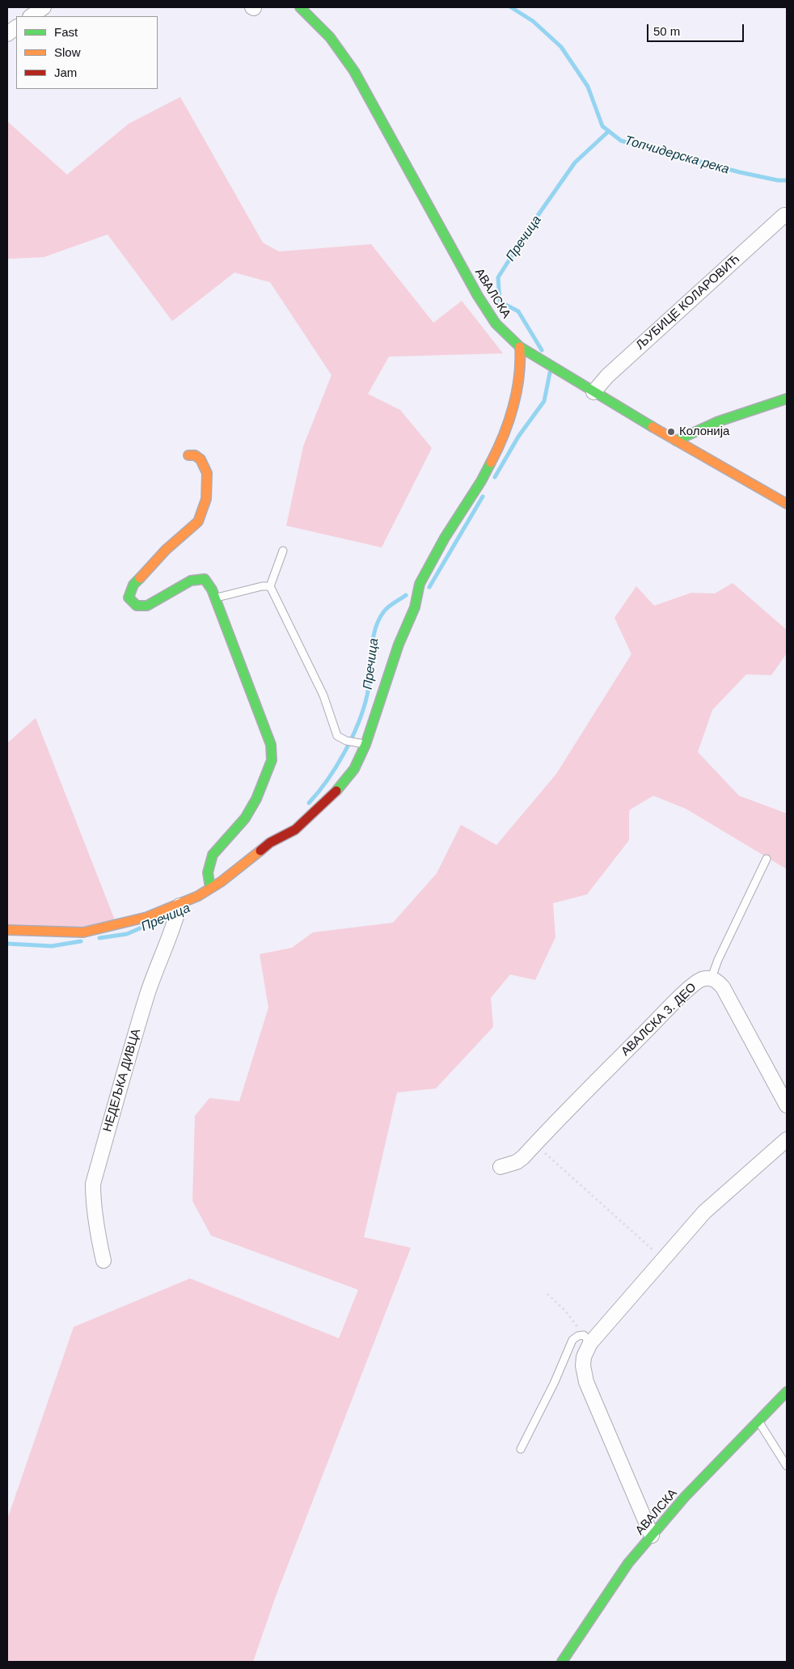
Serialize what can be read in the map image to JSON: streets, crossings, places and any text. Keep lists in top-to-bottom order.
{
  "streets": {
    "street": [
      "АВАЛСКА",
      "ЉУБИЦЕ КОЛАРОВИЋ",
      "АВАЛСКА 3. ДЕО",
      "НЕДЕЉКА ДИВЦА"
    ]
  },
  "crossings": [
    ["АВАЛСКА", "ЉУБИЦЕ КОЛАРОВИЋ"]
  ],
  "water": ["Топчидерска река", "Пречица"],
  "places": ["Колонија"],
  "legend": ["Fast", "Slow", "Jam"],
  "scale_bar": "50 m"
}
